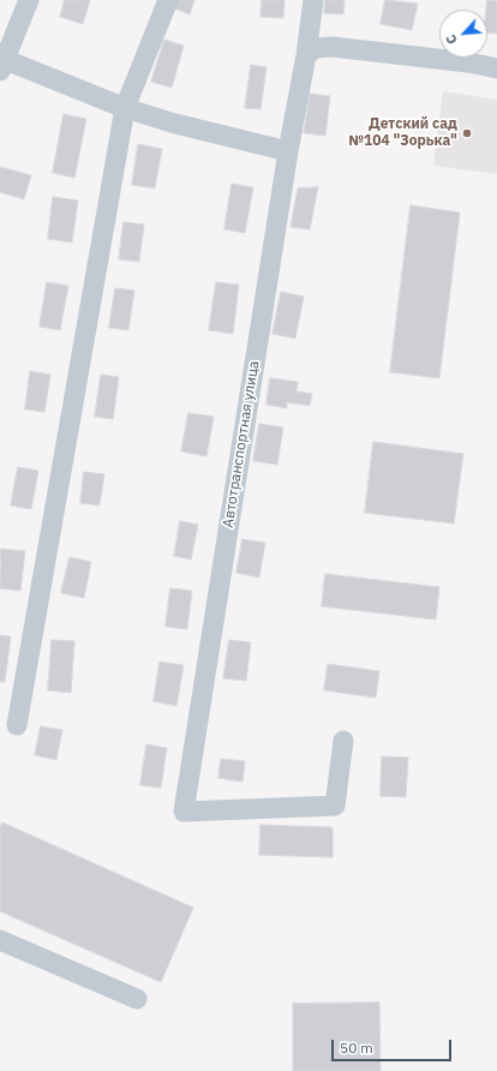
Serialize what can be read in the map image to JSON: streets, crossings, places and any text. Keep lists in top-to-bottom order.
{
  "streets": {
    "street": ["Автотранспортная улица"]
  },
  "places": ["Детский сад №104 \"Зорька\""],
  "scale_bar": "50 m",
  "north": "bottom left"
}
